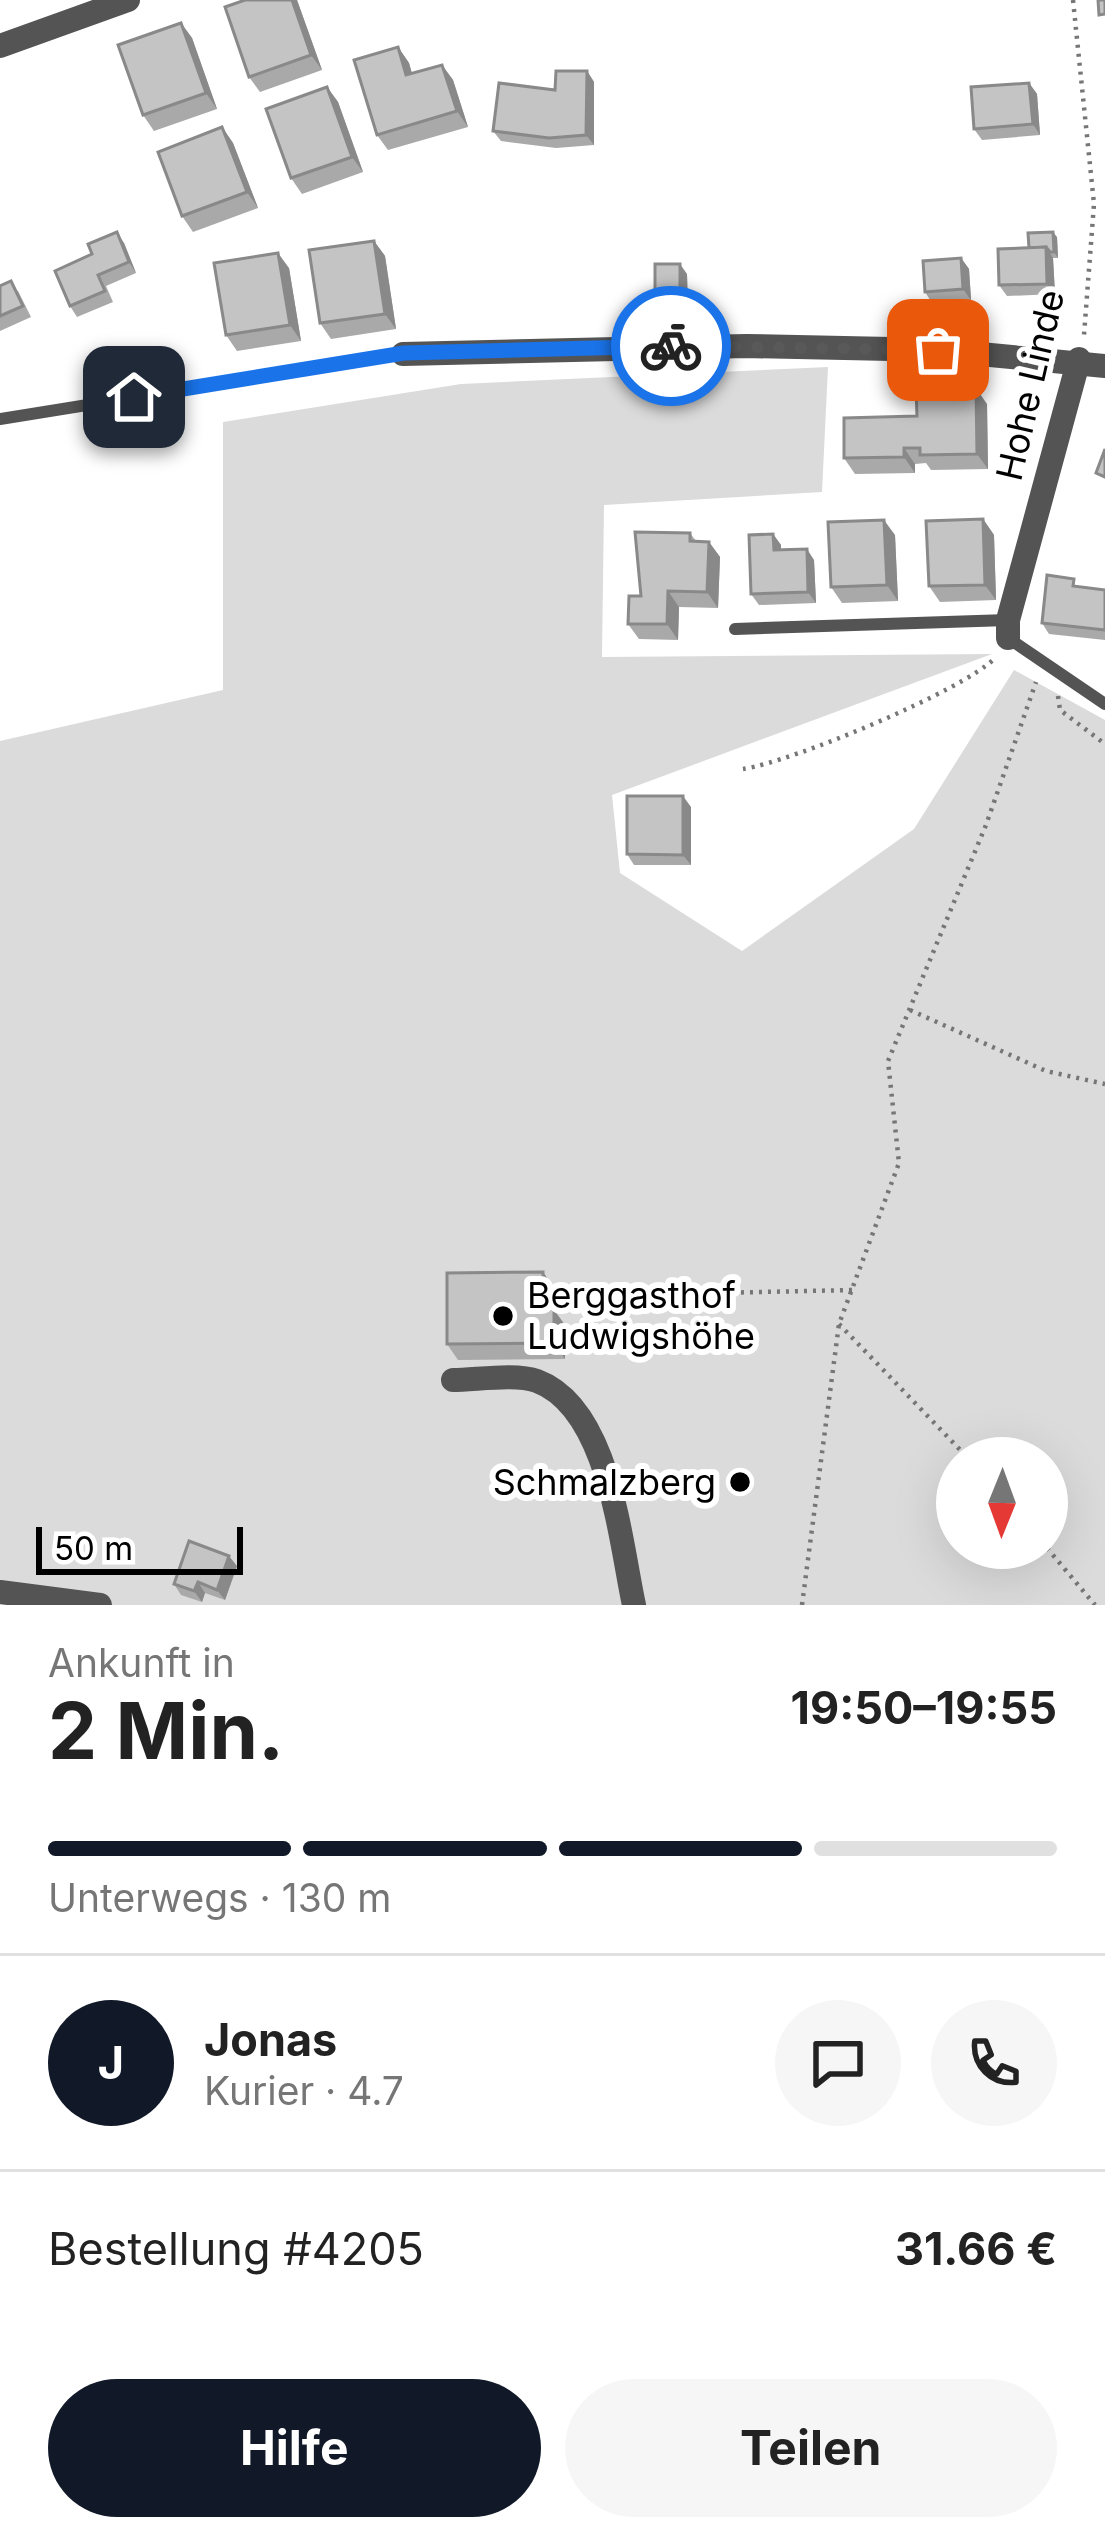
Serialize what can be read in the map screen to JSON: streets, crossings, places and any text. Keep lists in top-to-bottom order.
{
  "streets": {
    "street": ["Hohe Linde"]
  },
  "places": ["Berggasthof Ludwigshöhe", "Schmalzberg"],
  "scale_bar": "50 m",
  "north": "bottom",
  "page": {
    "scale": "50 m",
    "heading": ["2 Min.", "Ankunft in", "19:50–19:55"],
    "panel": [
      "Jonas",
      "Kurier · 4.7",
      "Bestellung #4205",
      "31.66 €"
    ],
    "bar": "Unterwegs · 130 m",
    "round": "J",
    "buttons": ["Hilfe", "Teilen"]
  }
}
